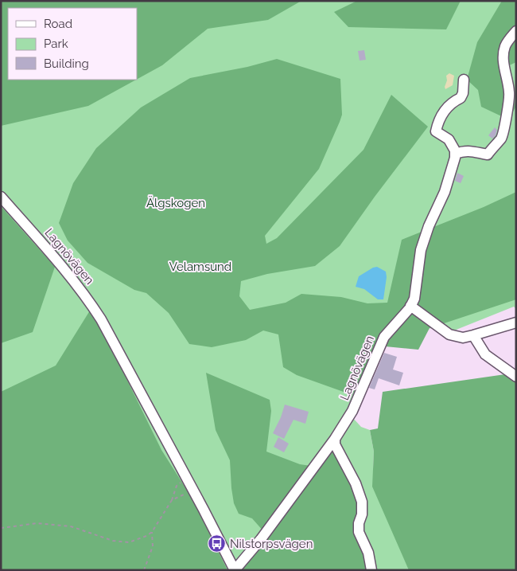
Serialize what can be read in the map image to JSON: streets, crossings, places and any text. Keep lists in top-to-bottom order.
{
  "streets": {
    "street": ["Lagnövägen"]
  },
  "parks": ["Älgskogen", "Velamsund"],
  "places": {
    "bus stop": ["Nilstorpsvägen"]
  },
  "legend": ["Road", "Park", "Building"]
}
